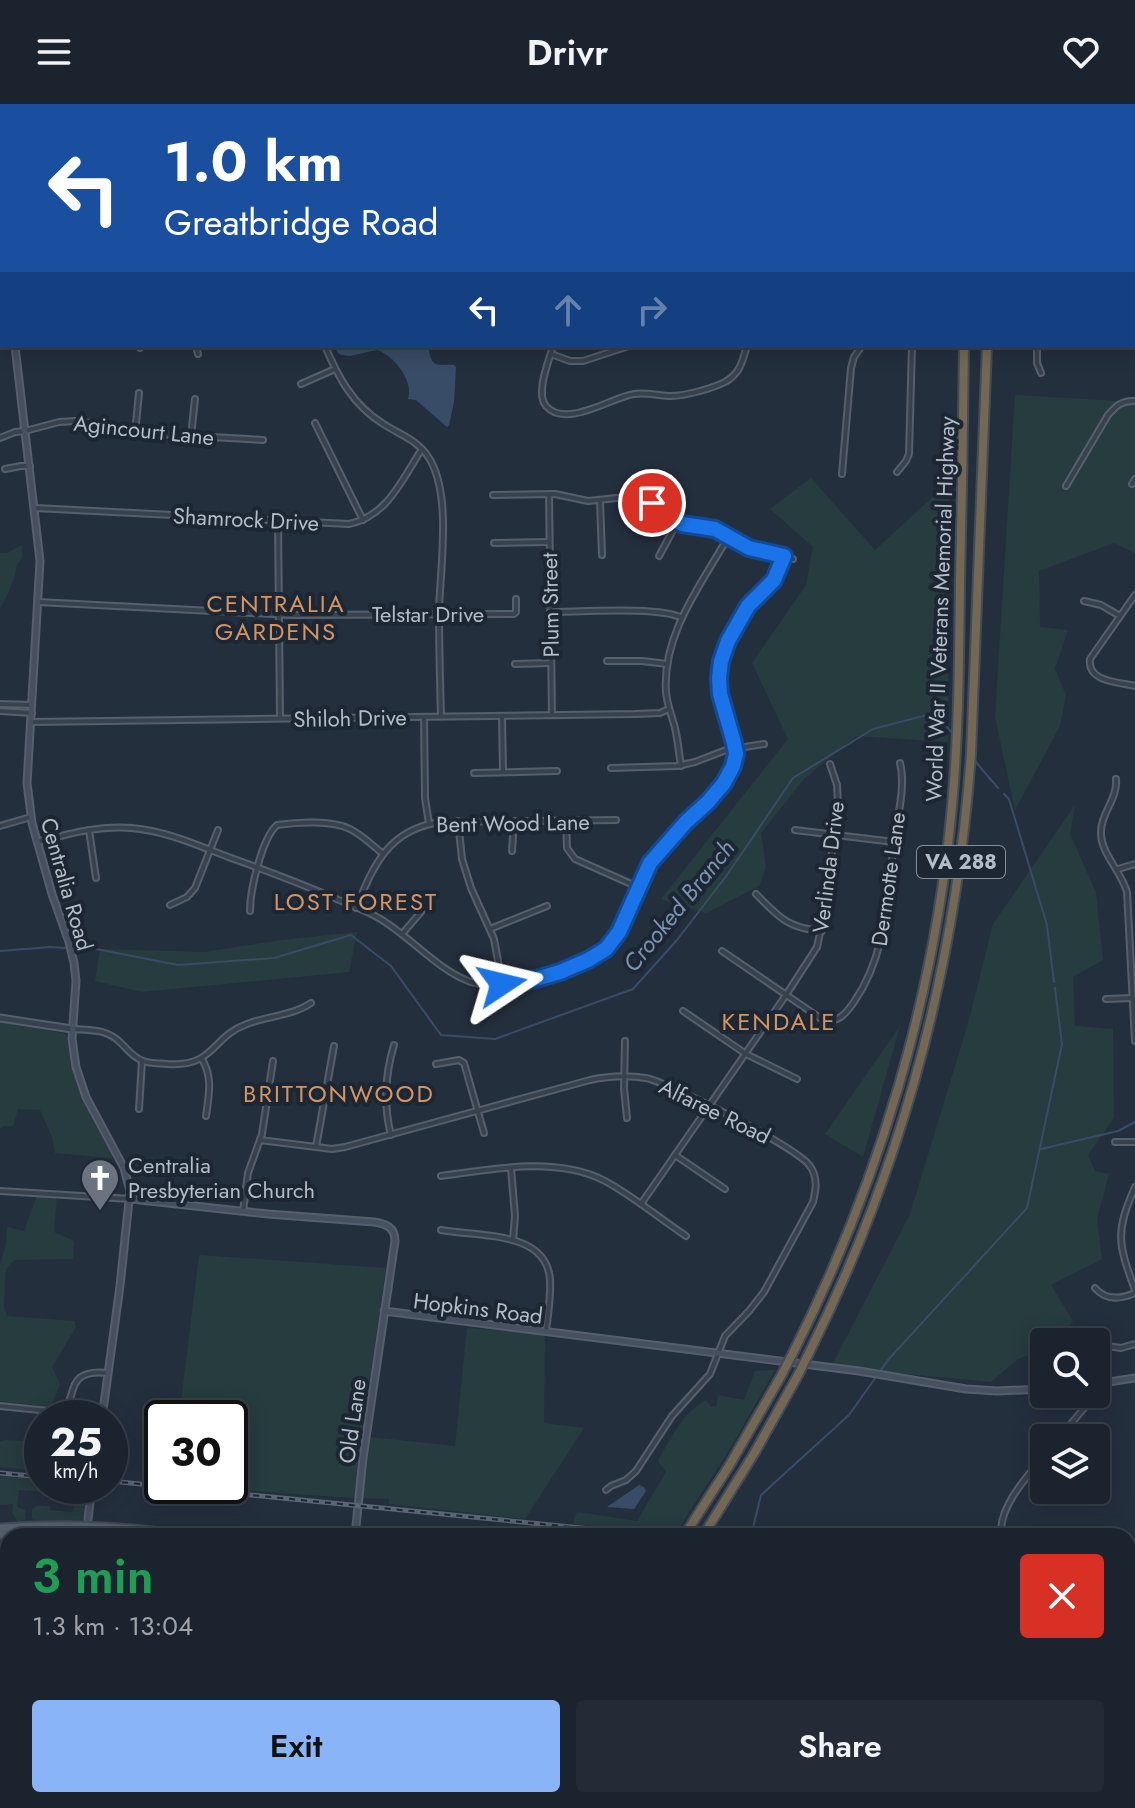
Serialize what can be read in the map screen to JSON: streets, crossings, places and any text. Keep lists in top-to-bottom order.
{
  "streets": {
    "highway": ["World War II Veterans Memorial Highway", "VA 288"],
    "main road": ["Centralia Road", "Hopkins Road", "Old Lane"],
    "street": [
      "Agincourt Lane",
      "Shamrock Drive",
      "Plum Street",
      "Telstar Drive",
      "Shiloh Drive",
      "Bent Wood Lane",
      "Verlinda Drive",
      "Dermotte Lane",
      "Alfaree Road"
    ]
  },
  "crossings": [
    ["Agincourt Lane", "Centralia Road"],
    ["Shamrock Drive", "Centralia Road"],
    ["Plum Street", "Shiloh Drive"],
    ["Telstar Drive", "Centralia Road"],
    ["Shiloh Drive", "Centralia Road"],
    ["Verlinda Drive", "Dermotte Lane"],
    ["Verlinda Drive", "Alfaree Road"],
    ["Centralia Road", "Hopkins Road"],
    ["Alfaree Road", "Hopkins Road"],
    ["Hopkins Road", "Old Lane"]
  ],
  "districts": [
    "CENTRALIA GARDENS",
    "LOST FOREST",
    "KENDALE",
    "BRITTONWOOD"
  ],
  "water": ["Crooked Branch"],
  "places": {
    "church": ["Centralia Presbyterian Church"]
  },
  "page": {
    "header": "Drivr",
    "turn": ["1.0 km", "Greatbridge Road"],
    "speed": "25 km/h",
    "limit": "30",
    "heading": ["3 min", "1.3 km · 13:04"],
    "buttons": ["Exit", "Share"]
  }
}
